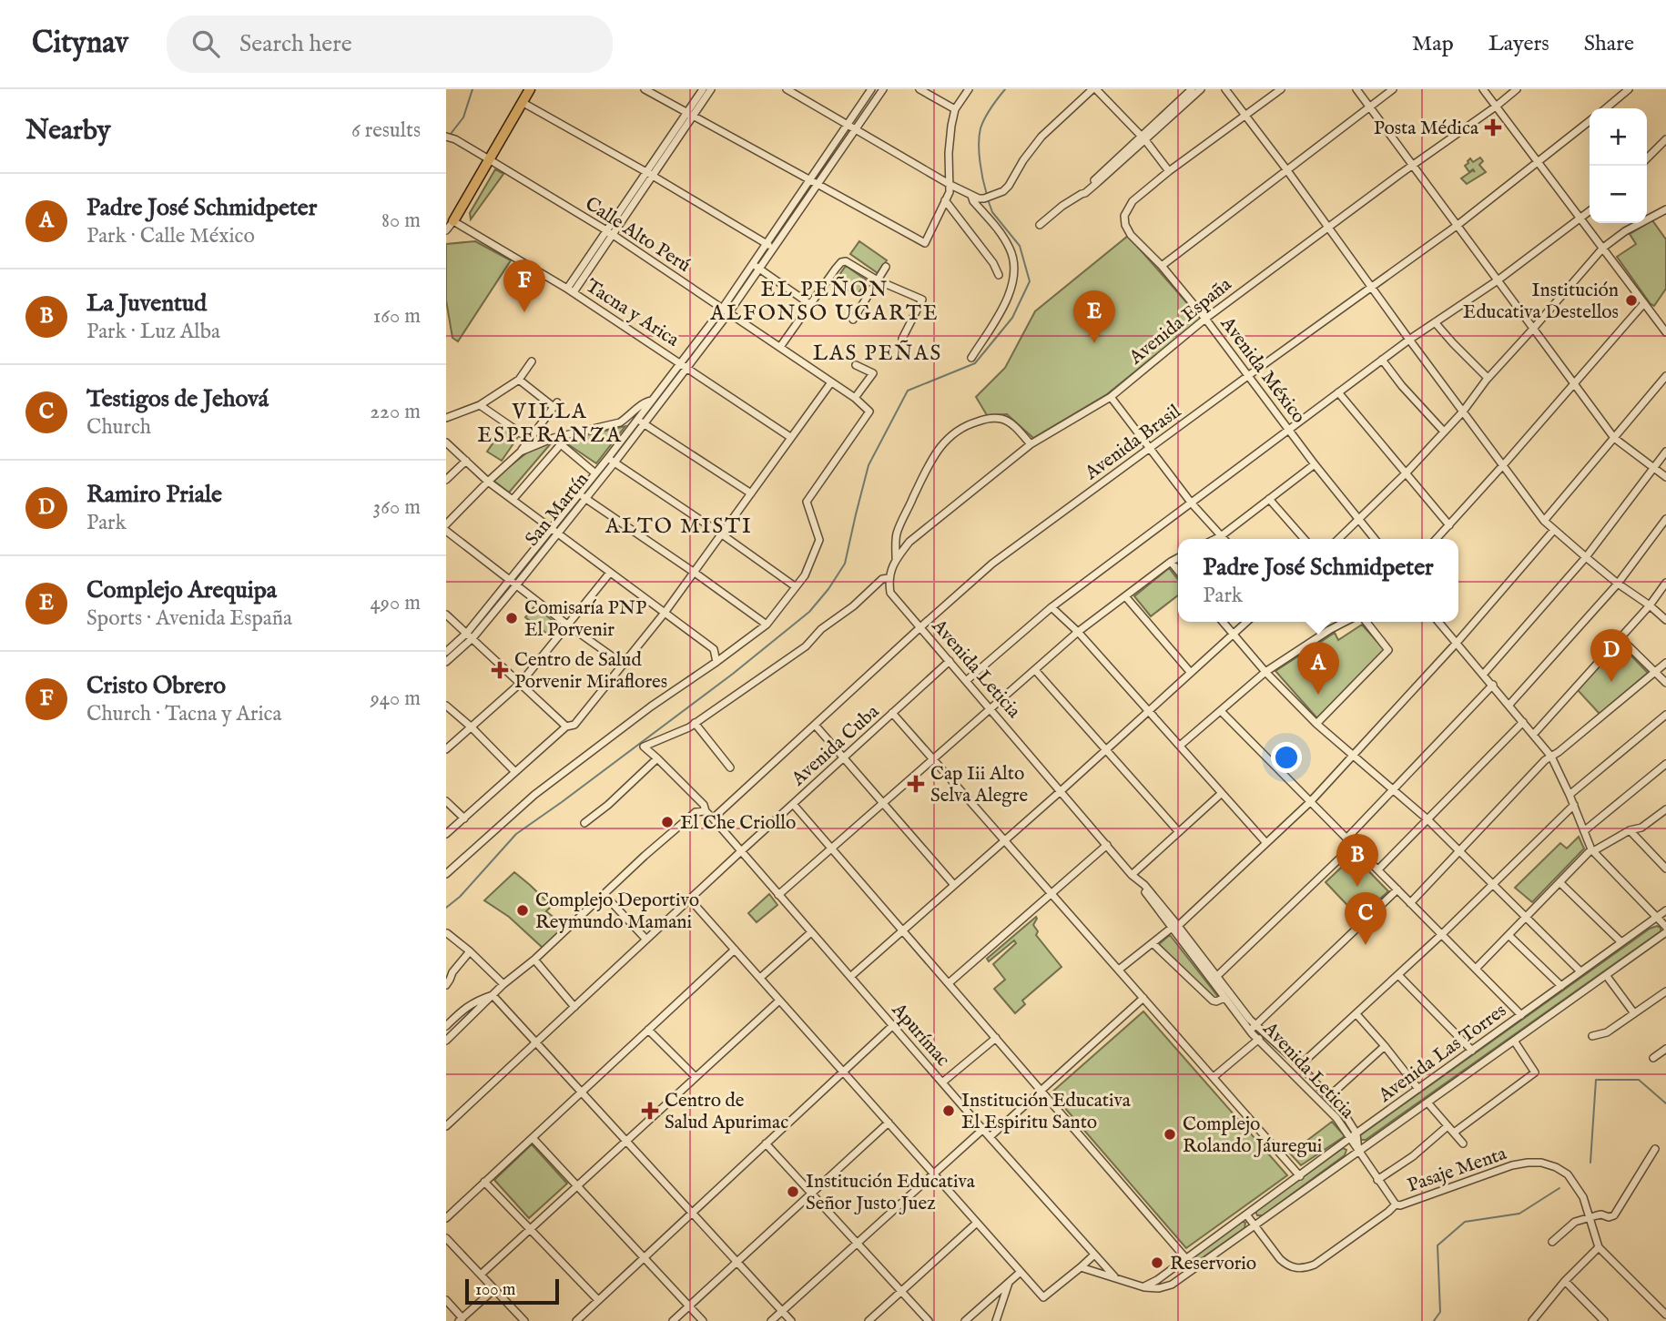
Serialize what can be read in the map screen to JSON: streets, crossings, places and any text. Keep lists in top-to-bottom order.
{
  "streets": {
    "street": [
      "Calle Alto Perú",
      "Tacna y Arica",
      "Avenida España",
      "Avenida México",
      "Avenida Brasil",
      "San Martín",
      "Avenida Leticia",
      "Avenida Cuba",
      "Apurímac",
      "Avenida Las Torres",
      "Pasaje Menta"
    ]
  },
  "crossings": [
    ["Calle Alto Perú", "San Martín"],
    ["Tacna y Arica", "San Martín"],
    ["Avenida España", "Avenida México"],
    ["Avenida España", "Avenida Leticia"],
    ["Avenida México", "Avenida Brasil"],
    ["Avenida Brasil", "Avenida Leticia"],
    ["Avenida Brasil", "Apurímac"],
    ["Avenida Leticia", "Avenida Cuba"],
    ["Avenida Leticia", "Avenida Las Torres"],
    ["Avenida Leticia", "Pasaje Menta"],
    ["Avenida Cuba", "Apurímac"],
    ["Avenida Las Torres", "Pasaje Menta"]
  ],
  "districts": [
    "EL PEÑON ALFONSO UGARTE",
    "LAS PEÑAS",
    "VILLA ESPERANZA",
    "ALTO MISTI"
  ],
  "places": {
    "health": [
      "Posta Médica",
      "Centro de Salud Porvenir Miraflores",
      "Cap Iii Alto Selva Alegre",
      "Centro de Salud Apurimac"
    ],
    "other": [
      "Institución Educativa Destellos",
      "Comisaría PNP El Porvenir",
      "El Che Criollo",
      "Complejo Deportivo Reymundo Mamani",
      "Institución Educativa El Espiritu Santo",
      "Complejo Rolando Jáuregui",
      "Institución Educativa Señor Justo Juez",
      "Reservorio"
    ]
  },
  "scale_bar": "100 m",
  "page": {
    "header": "Citynav",
    "search": "Search here",
    "nav": ["Map", "Layers", "Share"],
    "heading": ["Nearby", "6 results"],
    "map_buttons": ["+", "−"],
    "list": [
      {
        "mark": "A",
        "name": "Padre José Schmidpeter",
        "note": "Park · Calle México",
        "value": "80 m"
      },
      {
        "mark": "B",
        "name": "La Juventud",
        "note": "Park · Luz Alba",
        "value": "160 m"
      },
      {
        "mark": "C",
        "name": "Testigos de Jehová",
        "note": "Church",
        "value": "220 m"
      },
      {
        "mark": "D",
        "name": "Ramiro Priale",
        "note": "Park",
        "value": "360 m"
      },
      {
        "mark": "E",
        "name": "Complejo Arequipa",
        "note": "Sports · Avenida España",
        "value": "490 m"
      },
      {
        "mark": "F",
        "name": "Cristo Obrero",
        "note": "Church · Tacna y Arica",
        "value": "940 m"
      }
    ],
    "pins": [
      "F",
      "E",
      "D",
      "A",
      "B",
      "C"
    ],
    "popup": ["Padre José Schmidpeter", "Park"],
    "scale": "100 m"
  }
}
